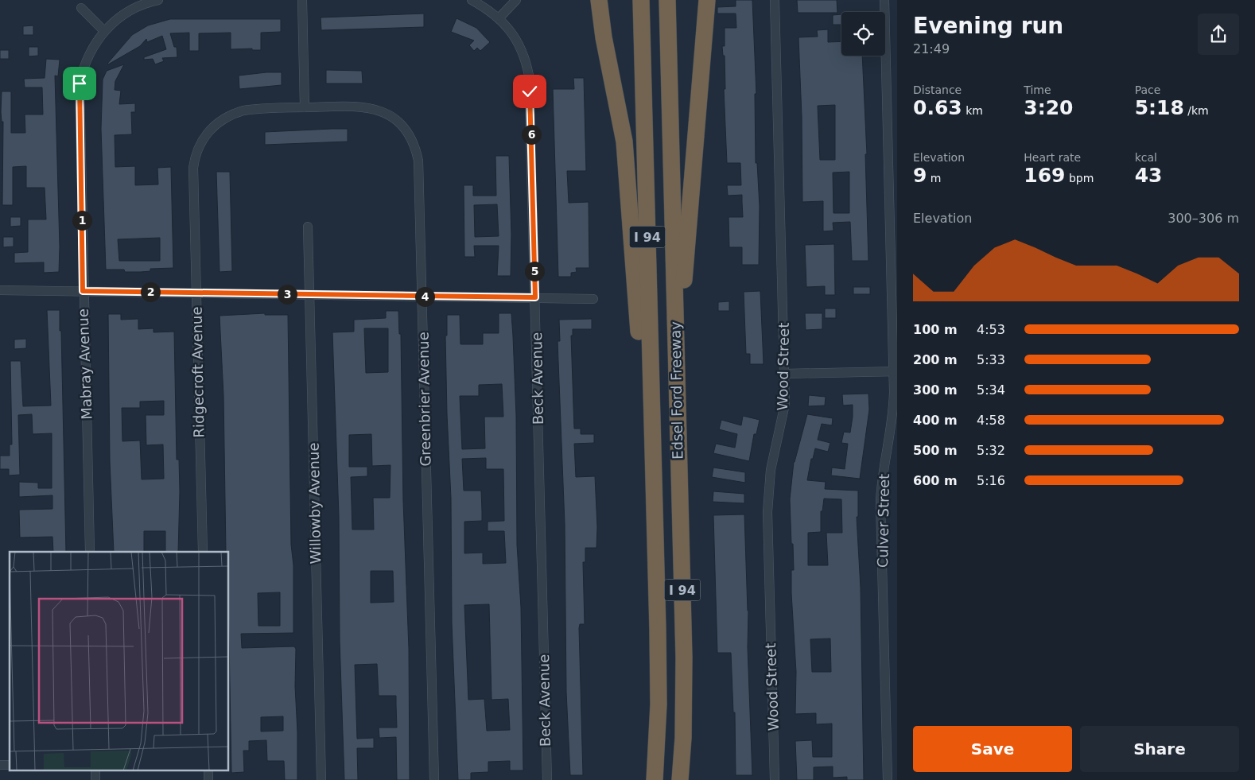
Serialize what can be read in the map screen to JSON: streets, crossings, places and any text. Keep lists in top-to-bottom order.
{
  "streets": {
    "highway": ["I 94", "Edsel Ford Freeway"],
    "street": [
      "Mabray Avenue",
      "Wood Street",
      "Ridgecroft Avenue",
      "Beck Avenue",
      "Greenbrier Avenue",
      "Willowby Avenue",
      "Culver Street"
    ]
  },
  "crossings": [
    ["Ridgecroft Avenue", "Greenbrier Avenue"]
  ],
  "page": {
    "heading": ["Evening run", "21:49"],
    "stats": [
      ["Distance", "0.63 km"],
      ["Time", "3:20"],
      ["Pace", "5:18 /km"],
      ["Elevation", "9 m"],
      ["Heart rate", "169 bpm"],
      ["kcal", "43"]
    ],
    "pins": [
      "6",
      "1",
      "5",
      "2",
      "3",
      "4"
    ],
    "chart": ["Elevation", "300–306 m"],
    "list": [
      {
        "name": "100 m",
        "note": "4:53"
      },
      {
        "name": "200 m",
        "note": "5:33"
      },
      {
        "name": "300 m",
        "note": "5:34"
      },
      {
        "name": "400 m",
        "note": "4:58"
      },
      {
        "name": "500 m",
        "note": "5:32"
      },
      {
        "name": "600 m",
        "note": "5:16"
      }
    ],
    "buttons": ["Save", "Share"]
  }
}
